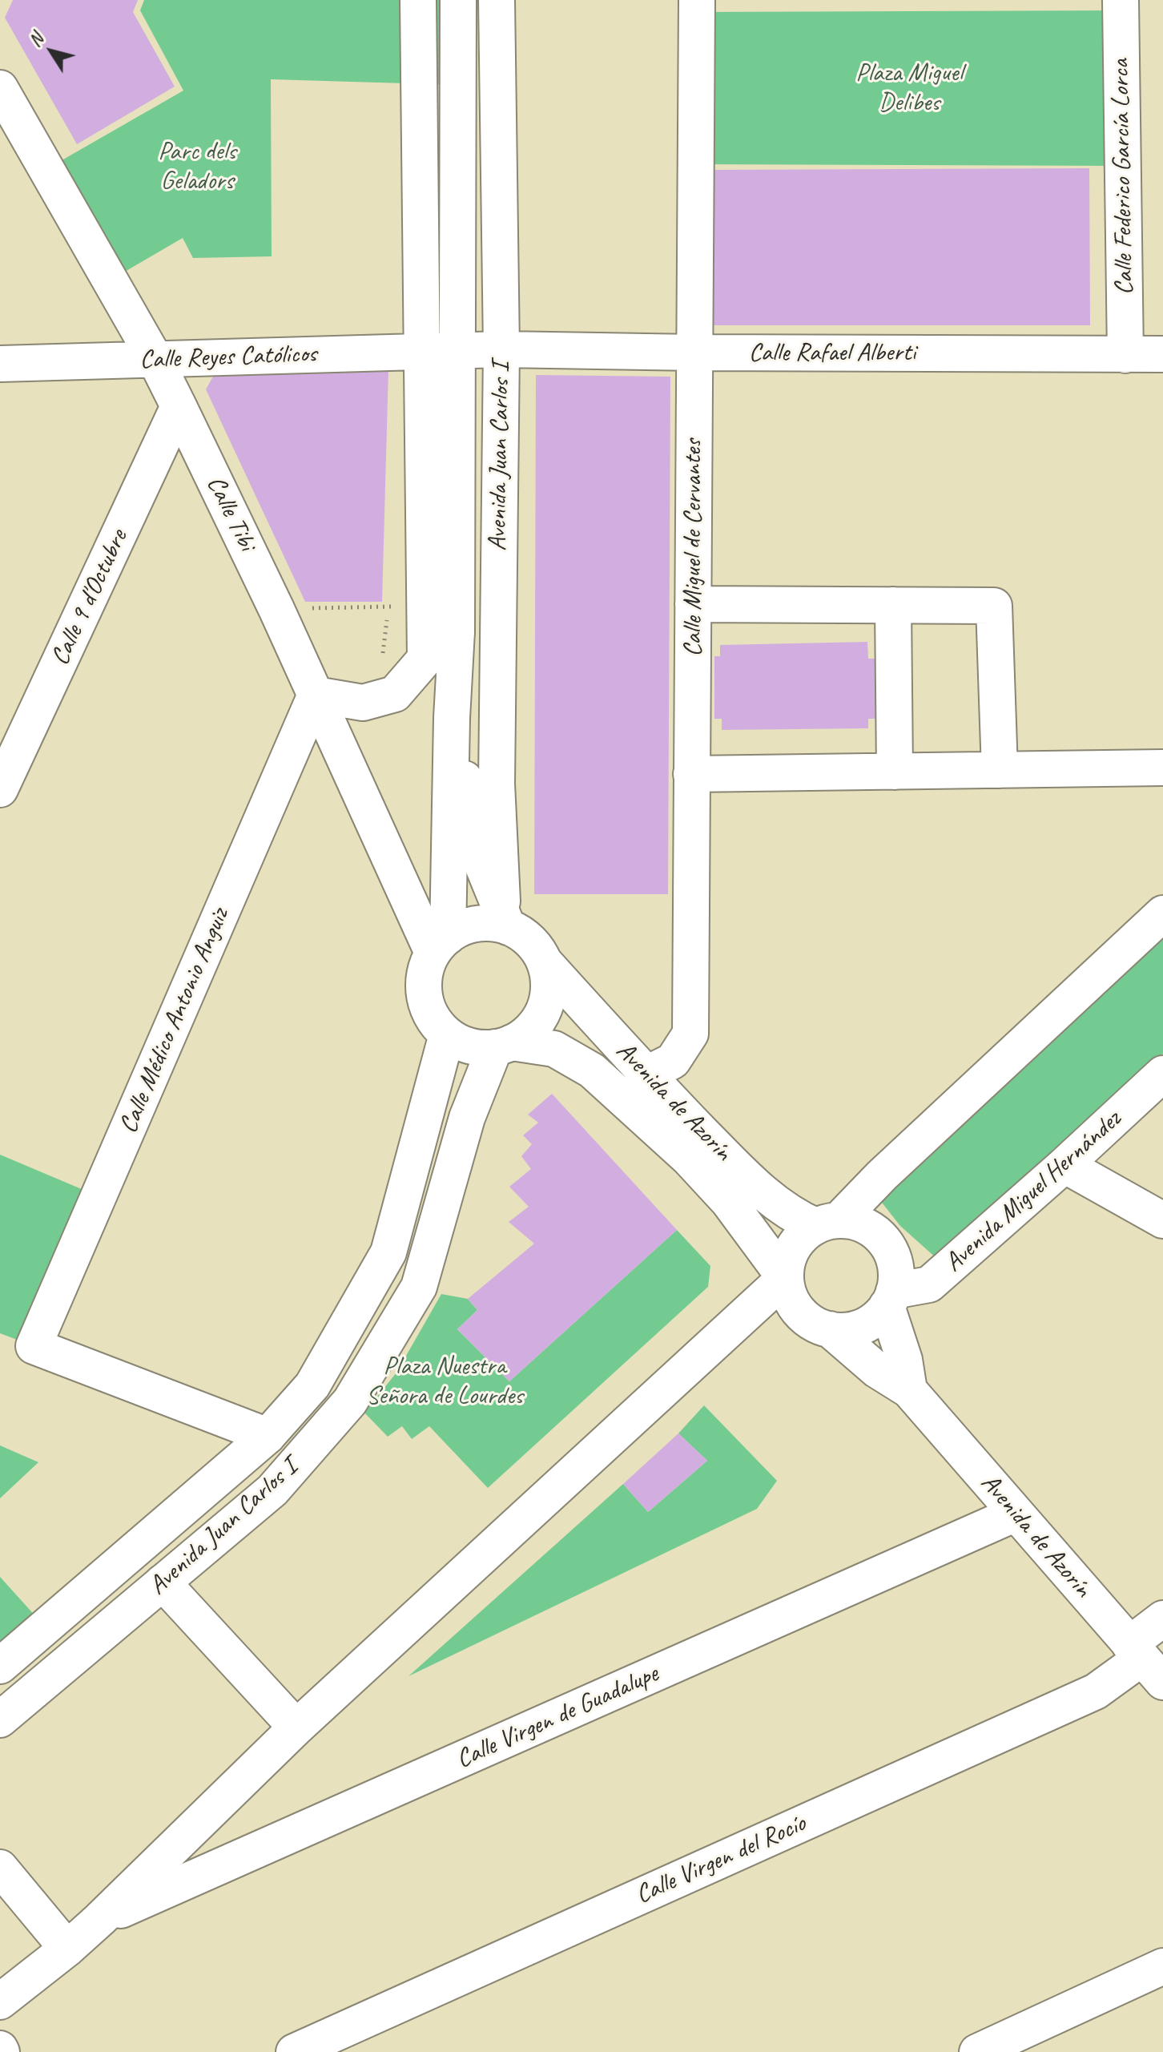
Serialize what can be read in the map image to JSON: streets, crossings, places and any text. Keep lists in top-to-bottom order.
{
  "streets": {
    "street": [
      "Calle Federico García Lorca",
      "Calle Rafael Alberti",
      "Calle Reyes Católicos",
      "Avenida Juan Carlos I",
      "Calle Tibi",
      "Calle Miguel de Cervantes",
      "Calle 9 d'Octubre",
      "Calle Médico Antonio Anguiz",
      "Avenida de Azorín",
      "Avenida Miguel Hernández",
      "Calle Virgen de Guadalupe",
      "Calle Virgen del Rocío"
    ]
  },
  "crossings": [
    ["Calle Federico García Lorca", "Calle Rafael Alberti"],
    ["Calle Rafael Alberti", "Calle Reyes Católicos"],
    ["Calle Rafael Alberti", "Avenida Juan Carlos I"],
    ["Calle Rafael Alberti", "Calle Miguel de Cervantes"],
    ["Calle Reyes Católicos", "Avenida Juan Carlos I"],
    ["Calle Reyes Católicos", "Calle Tibi"],
    ["Avenida Juan Carlos I", "Calle Tibi"],
    ["Avenida Juan Carlos I", "Calle Médico Antonio Anguiz"],
    ["Avenida Juan Carlos I", "Avenida de Azorín"],
    ["Calle Tibi", "Calle 9 d'Octubre"],
    ["Calle Tibi", "Calle Médico Antonio Anguiz"],
    ["Calle Tibi", "Avenida de Azorín"],
    ["Calle Miguel de Cervantes", "Avenida de Azorín"],
    ["Avenida de Azorín", "Avenida Miguel Hernández"],
    ["Avenida de Azorín", "Calle Virgen de Guadalupe"],
    ["Avenida de Azorín", "Calle Virgen del Rocío"]
  ],
  "parks": ["Plaza Miguel Delibes", "Parc dels Geladors", "Plaza Nuestra Señora de Lourdes"],
  "north": "top left"
}
